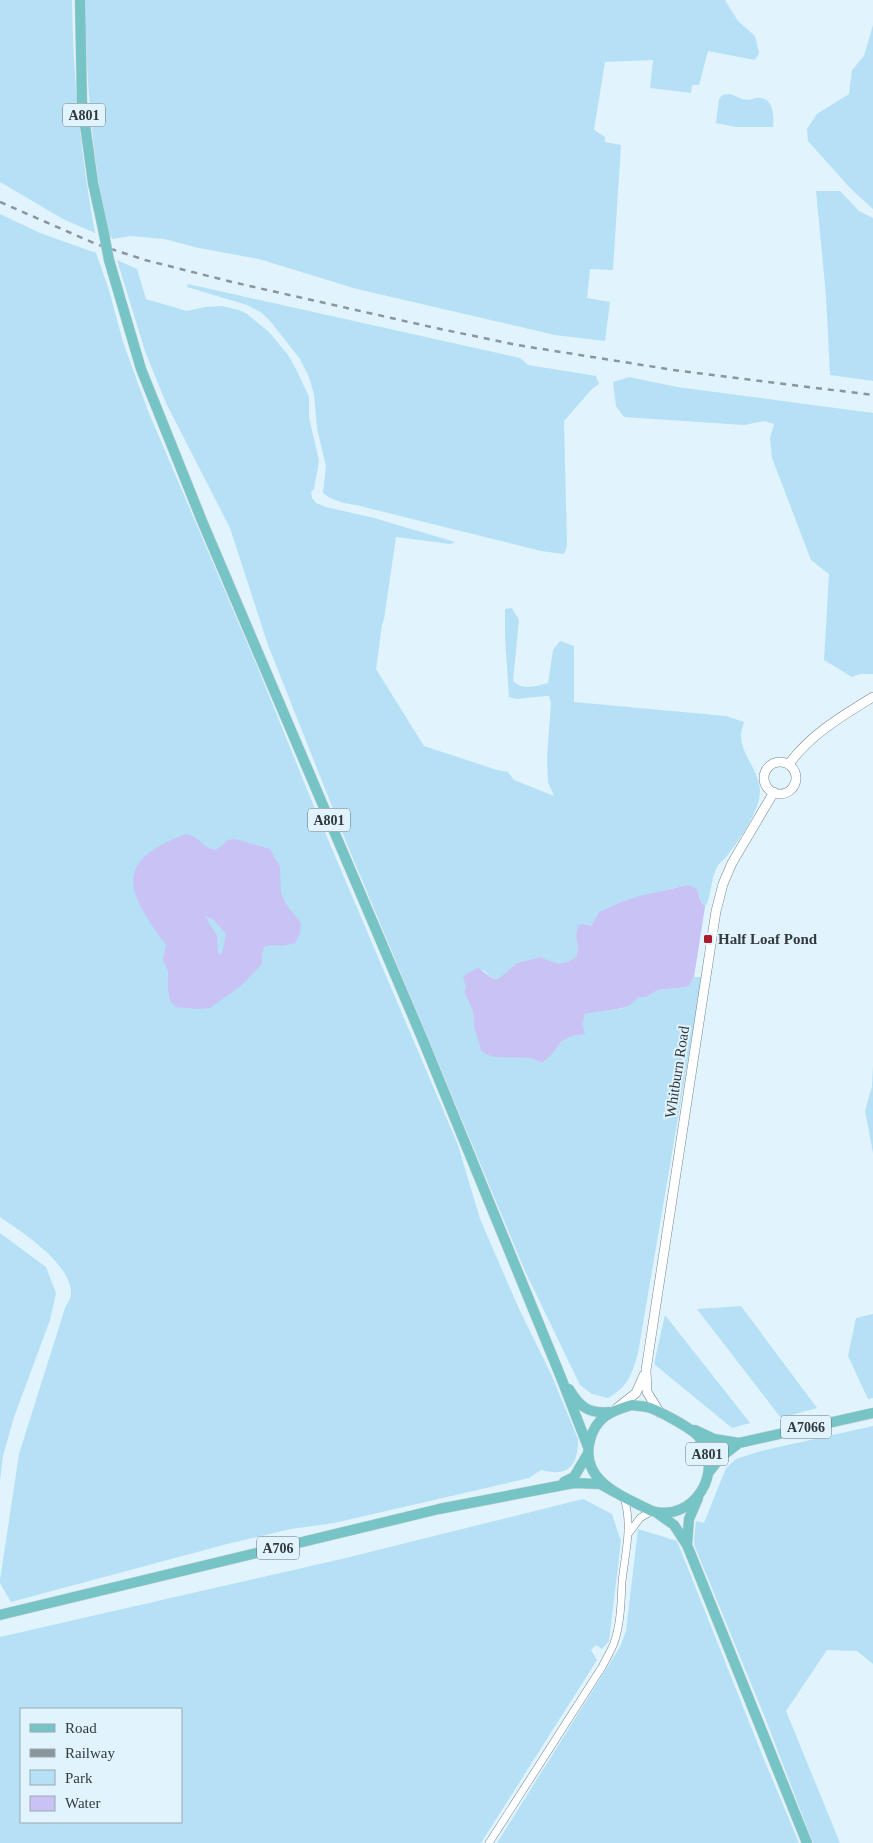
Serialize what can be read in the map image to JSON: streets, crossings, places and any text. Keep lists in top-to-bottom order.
{
  "streets": {
    "main road": [
      "A801",
      "Whitburn Road",
      "A7066",
      "A706"
    ]
  },
  "crossings": [
    ["A801", "Whitburn Road"],
    ["A801", "A7066"],
    ["A801", "A706"],
    ["Whitburn Road", "A7066"],
    ["Whitburn Road", "A706"],
    ["A7066", "A706"]
  ],
  "places": {
    "transit": ["Half Loaf Pond"]
  },
  "legend": [
    "Road",
    "Railway",
    "Park",
    "Water"
  ]
}
